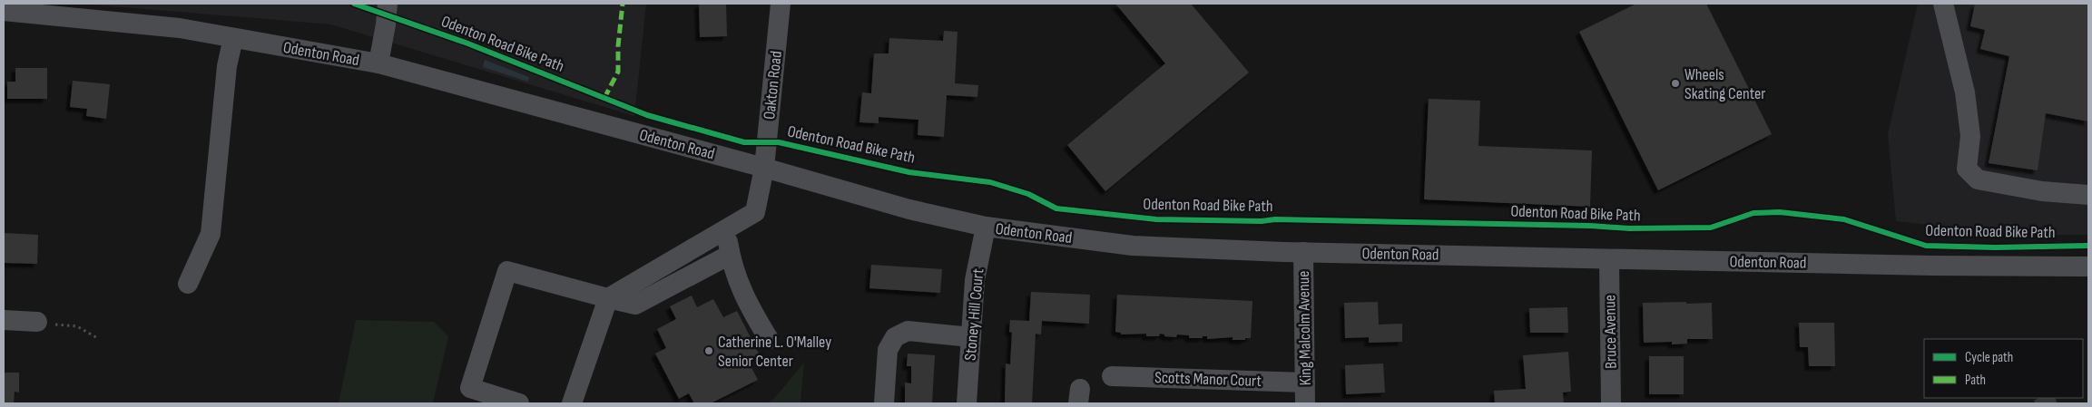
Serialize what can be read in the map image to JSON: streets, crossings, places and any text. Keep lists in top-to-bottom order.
{
  "streets": {
    "street": [
      "Odenton Road",
      "Oakton Road",
      "Stoney Hill Court",
      "King Malcolm Avenue",
      "Bruce Avenue",
      "Scotts Manor Court"
    ],
    "cycle path": ["Odenton Road Bike Path"]
  },
  "crossings": [
    ["Odenton Road", "Oakton Road"],
    ["Odenton Road", "Stoney Hill Court"],
    ["Odenton Road", "King Malcolm Avenue"],
    ["Odenton Road", "Bruce Avenue"],
    ["King Malcolm Avenue", "Scotts Manor Court"]
  ],
  "places": ["Wheels Skating Center", "Catherine L. O'Malley Senior Center"],
  "legend": ["Cycle path", "Path"]
}
